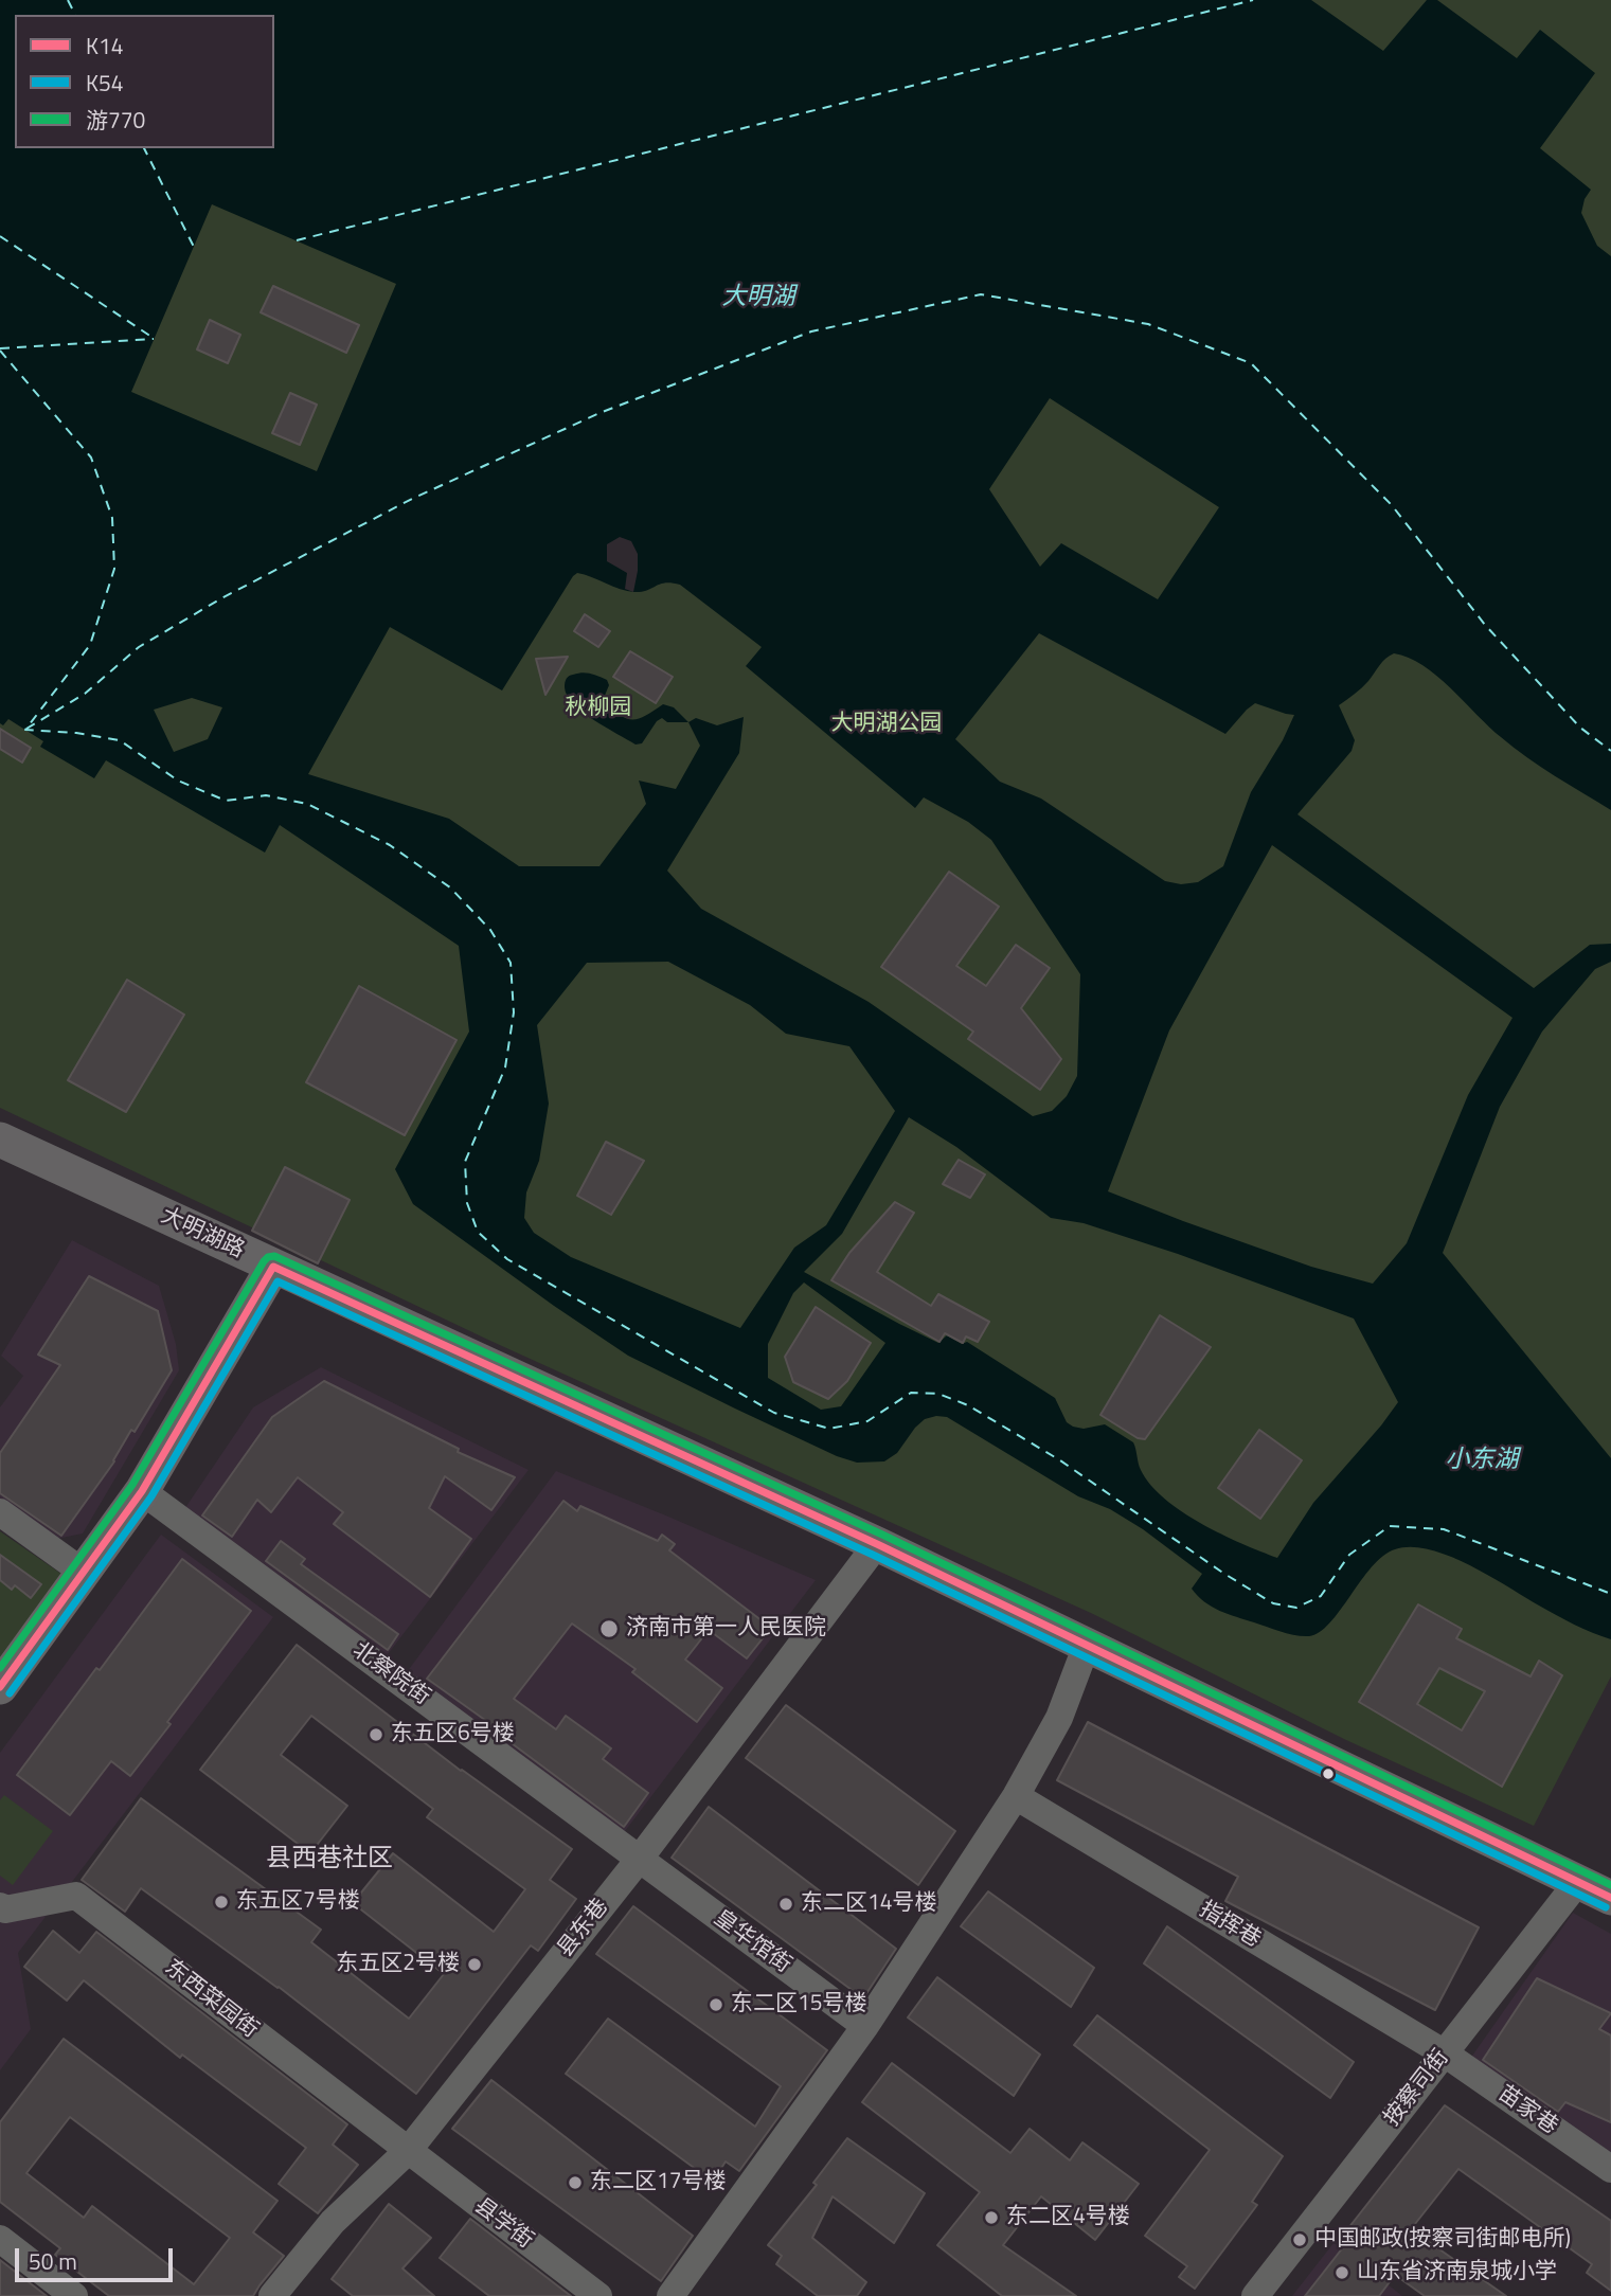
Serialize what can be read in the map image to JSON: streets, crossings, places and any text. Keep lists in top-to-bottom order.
{
  "streets": {
    "main road": ["大明湖路"],
    "street": [
      "北察院街",
      "指挥巷",
      "县东巷",
      "皇华馆街",
      "东西菜园街",
      "按察司街",
      "苗家巷",
      "县学街"
    ]
  },
  "crossings": [
    ["大明湖路", "县东巷"],
    ["大明湖路", "按察司街"],
    ["北察院街", "县东巷"],
    ["北察院街", "皇华馆街"],
    ["指挥巷", "按察司街"],
    ["指挥巷", "苗家巷"],
    ["县东巷", "皇华馆街"],
    ["县东巷", "东西菜园街"],
    ["县东巷", "县学街"],
    ["东西菜园街", "县学街"],
    ["按察司街", "苗家巷"]
  ],
  "districts": ["县西巷社区"],
  "water": ["大明湖", "小东湖"],
  "parks": ["秋柳园", "大明湖公园"],
  "places": [
    "济南市第一人民医院",
    "东五区6号楼",
    "东五区7号楼",
    "东二区14号楼",
    "东五区2号楼",
    "东二区15号楼",
    "东二区17号楼",
    "东二区4号楼",
    "中国邮政(按察司街邮电所)",
    "山东省济南泉城小学"
  ],
  "lines": ["transit line 游770", "transit line K14", "transit line K54"],
  "legend": ["K14", "K54", "游770"],
  "scale_bar": "50 m"
}
